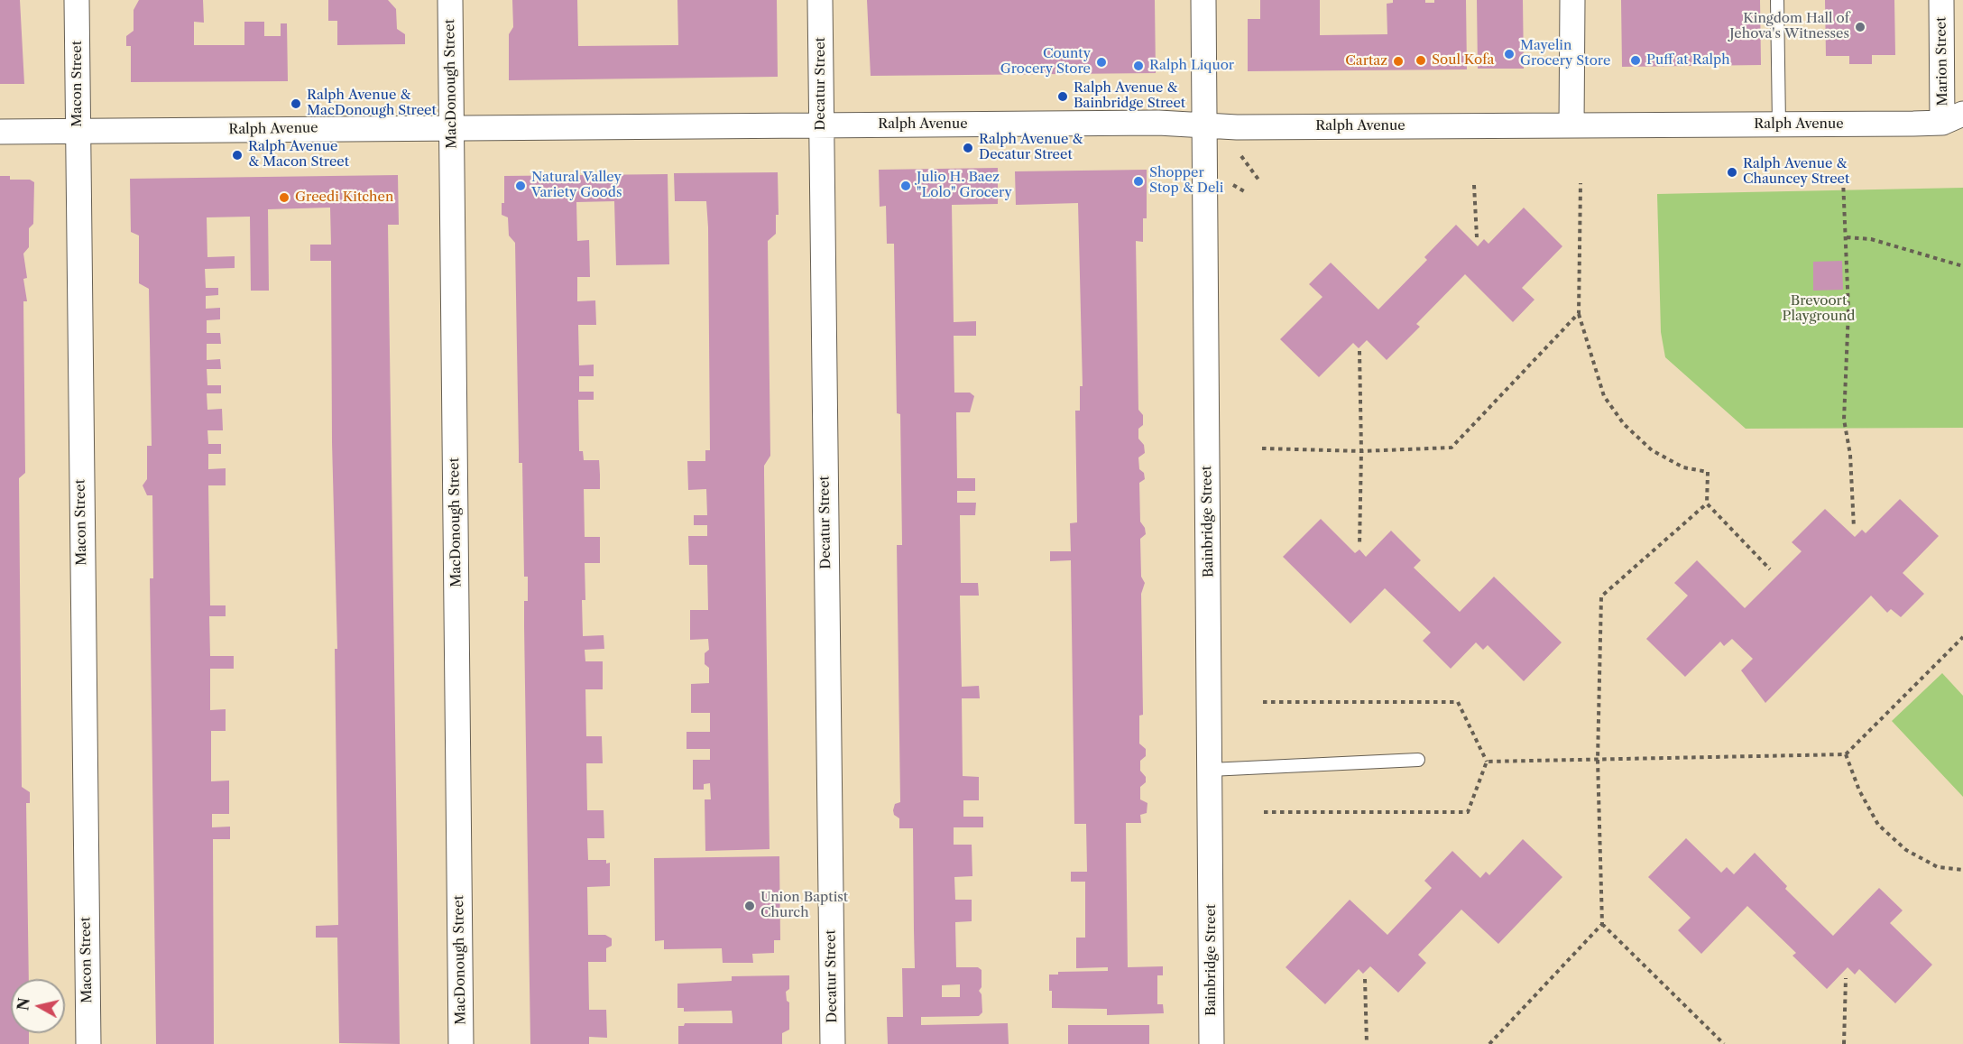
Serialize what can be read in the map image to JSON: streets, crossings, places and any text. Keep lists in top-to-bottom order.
{
  "streets": {
    "street": [
      "Marion Street",
      "Macon Street",
      "MacDonough Street",
      "Decatur Street",
      "Ralph Avenue",
      "Bainbridge Street"
    ]
  },
  "crossings": [
    ["Marion Street", "Ralph Avenue"],
    ["Macon Street", "Ralph Avenue"],
    ["MacDonough Street", "Ralph Avenue"],
    ["Decatur Street", "Ralph Avenue"],
    ["Ralph Avenue", "Bainbridge Street"]
  ],
  "parks": ["Brevoort Playground"],
  "places": [
    "Kingdom Hall of Jehova's Witnesses",
    "Mayelin Grocery Store",
    "Soul Kofa",
    "Puff at Ralph",
    "Cartaz",
    "County Grocery Store",
    "Ralph Liquor",
    "Ralph Avenue & Bainbridge Street",
    "Ralph Avenue & MacDonough Street",
    "Ralph Avenue & Decatur Street",
    "Ralph Avenue & Macon Street",
    "Ralph Avenue & Chauncey Street",
    "Shopper Stop & Deli",
    "Natural Valley Variety Goods",
    "Julio H. Baez \"Lolo\" Grocery",
    "Greedi Kitchen",
    "Union Baptist Church"
  ],
  "north": "left"
}
